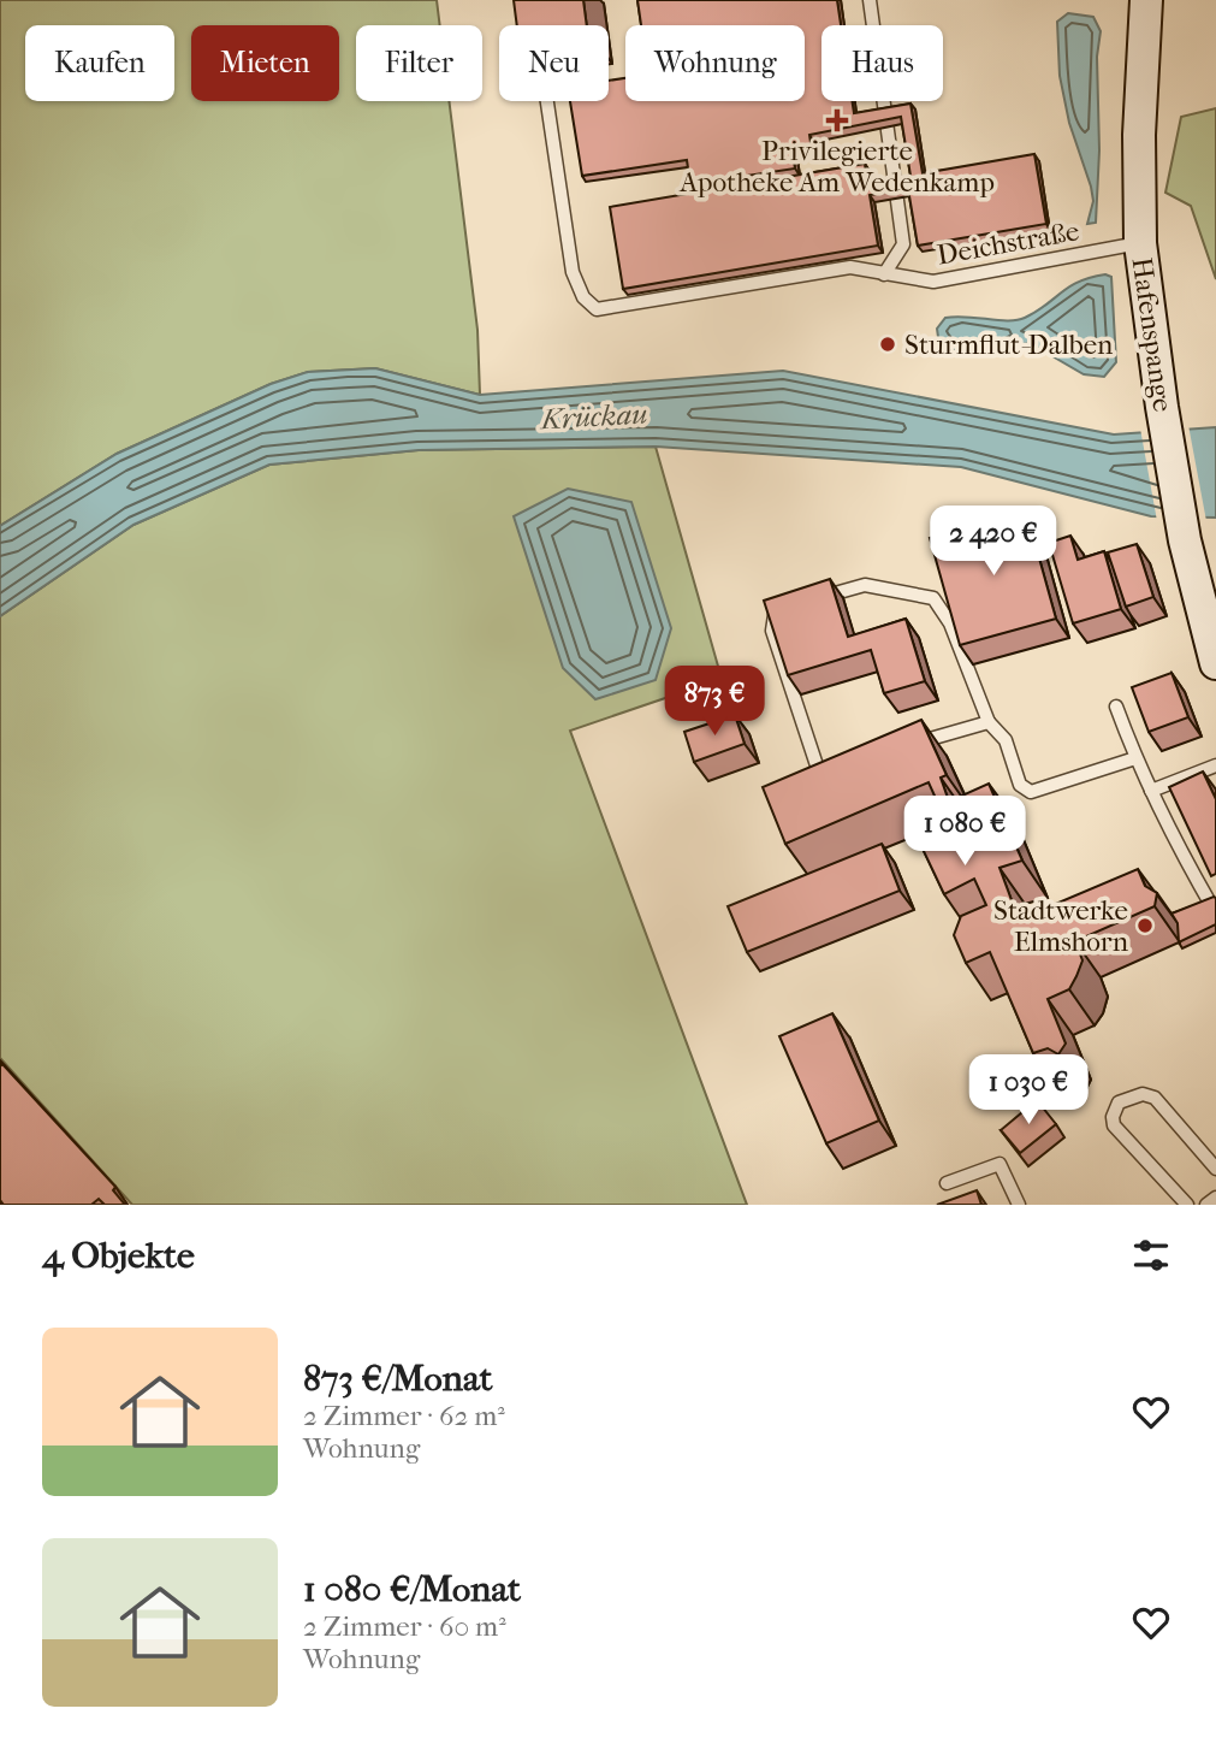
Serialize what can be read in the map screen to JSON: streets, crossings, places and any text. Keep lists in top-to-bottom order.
{
  "streets": {
    "street": ["Hafenspange"],
    "lane": ["Deichstraße"]
  },
  "crossings": [
    ["Deichstraße", "Hafenspange"]
  ],
  "water": ["Krückau"],
  "places": {
    "health": ["Privilegierte Apotheke Am Wedenkamp"],
    "other": ["Sturmflut-Dalben", "Stadtwerke Elmshorn"]
  },
  "page": {
    "chip": [
      "Kaufen",
      "Mieten",
      "Filter",
      "Neu",
      "Wohnung",
      "Haus"
    ],
    "price": [
      "2 420 €",
      "873 €",
      "1 080 €",
      "1 030 €"
    ],
    "heading": "4 Objekte",
    "list": [
      {
        "name": "873 €/Monat",
        "note": "2 Zimmer · 62 m² · Wohnung"
      },
      {
        "name": "1 080 €/Monat",
        "note": "2 Zimmer · 60 m² · Wohnung"
      }
    ]
  }
}
